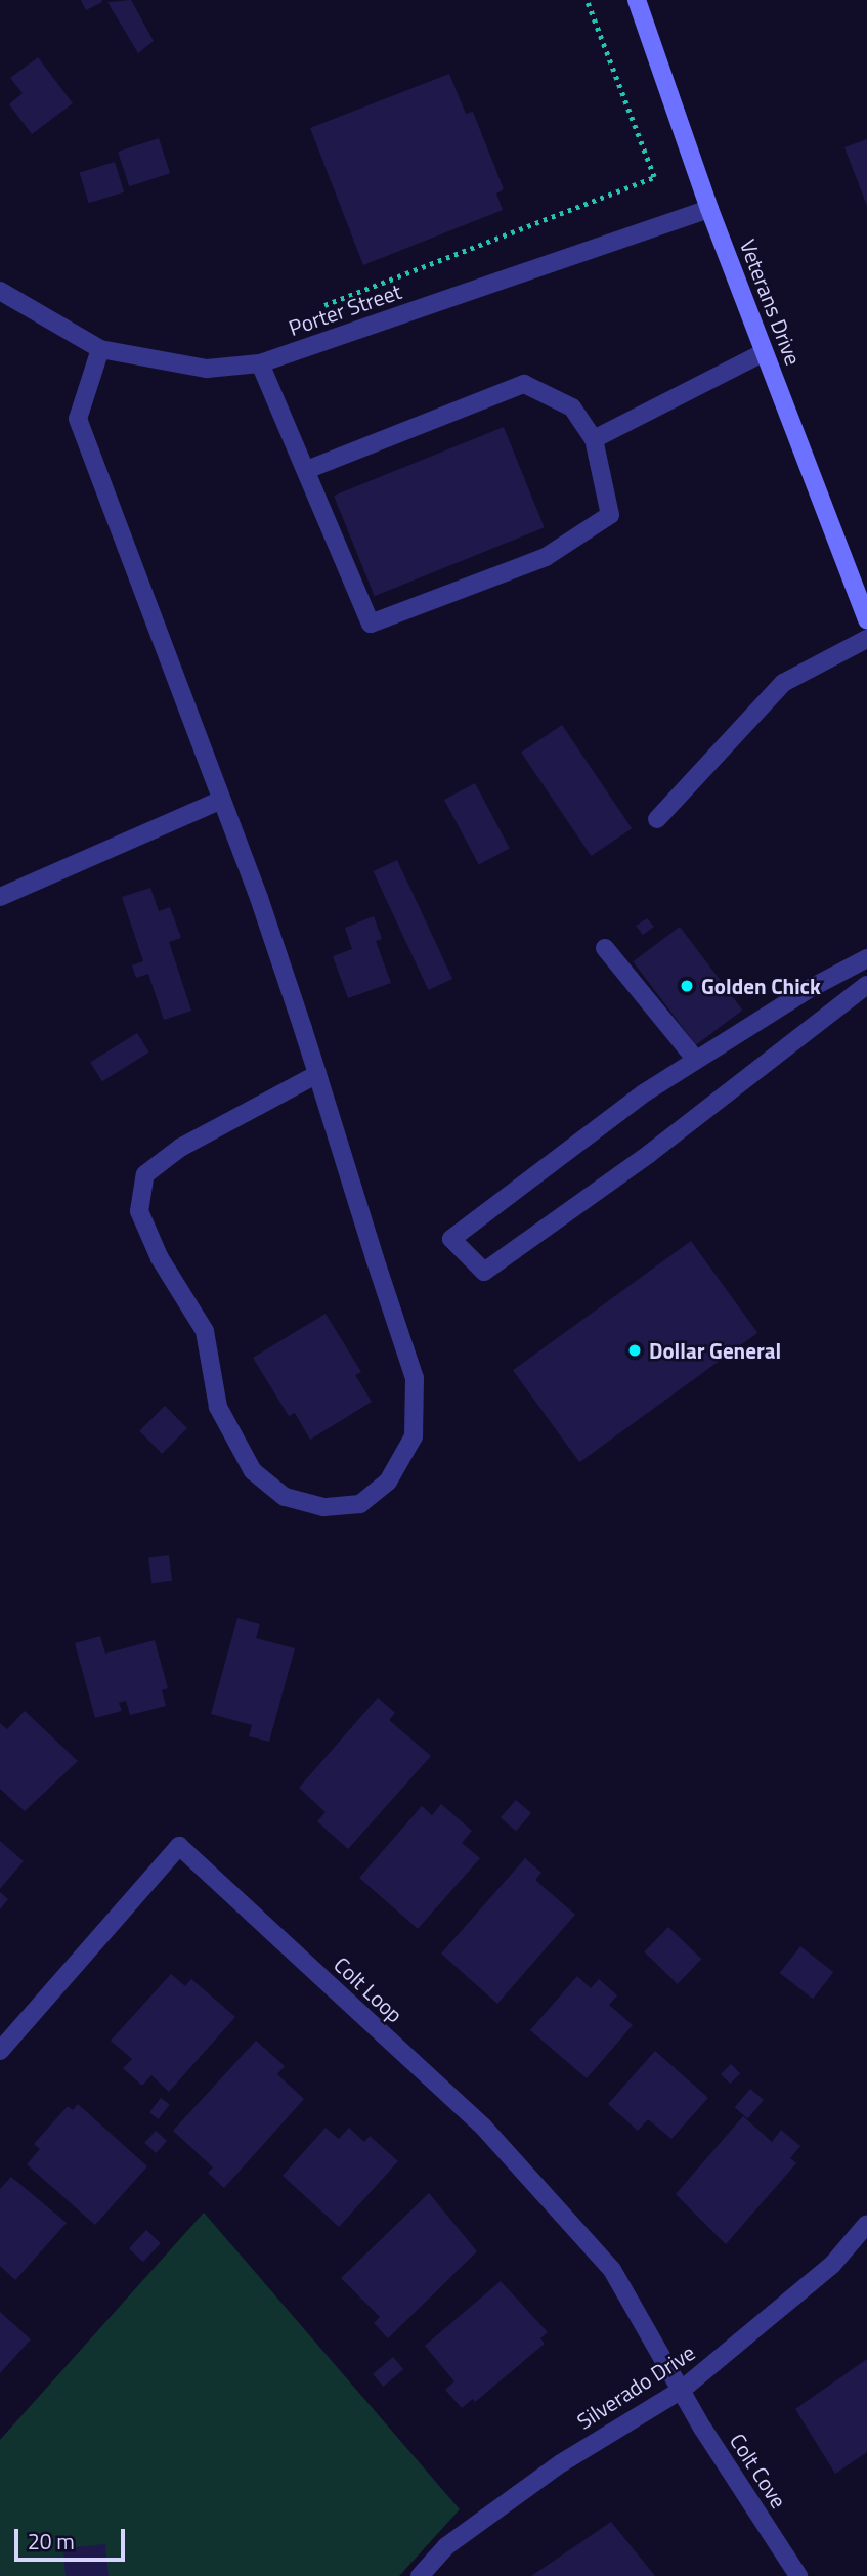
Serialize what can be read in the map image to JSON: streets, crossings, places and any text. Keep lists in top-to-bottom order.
{
  "streets": {
    "main road": ["Veterans Drive"],
    "street": [
      "Porter Street",
      "Colt Loop",
      "Silverado Drive",
      "Colt Cove"
    ]
  },
  "crossings": [
    ["Veterans Drive", "Porter Street"],
    ["Colt Loop", "Silverado Drive"],
    ["Colt Loop", "Colt Cove"],
    ["Silverado Drive", "Colt Cove"]
  ],
  "places": ["Golden Chick", "Dollar General"],
  "scale_bar": "20 m"
}
